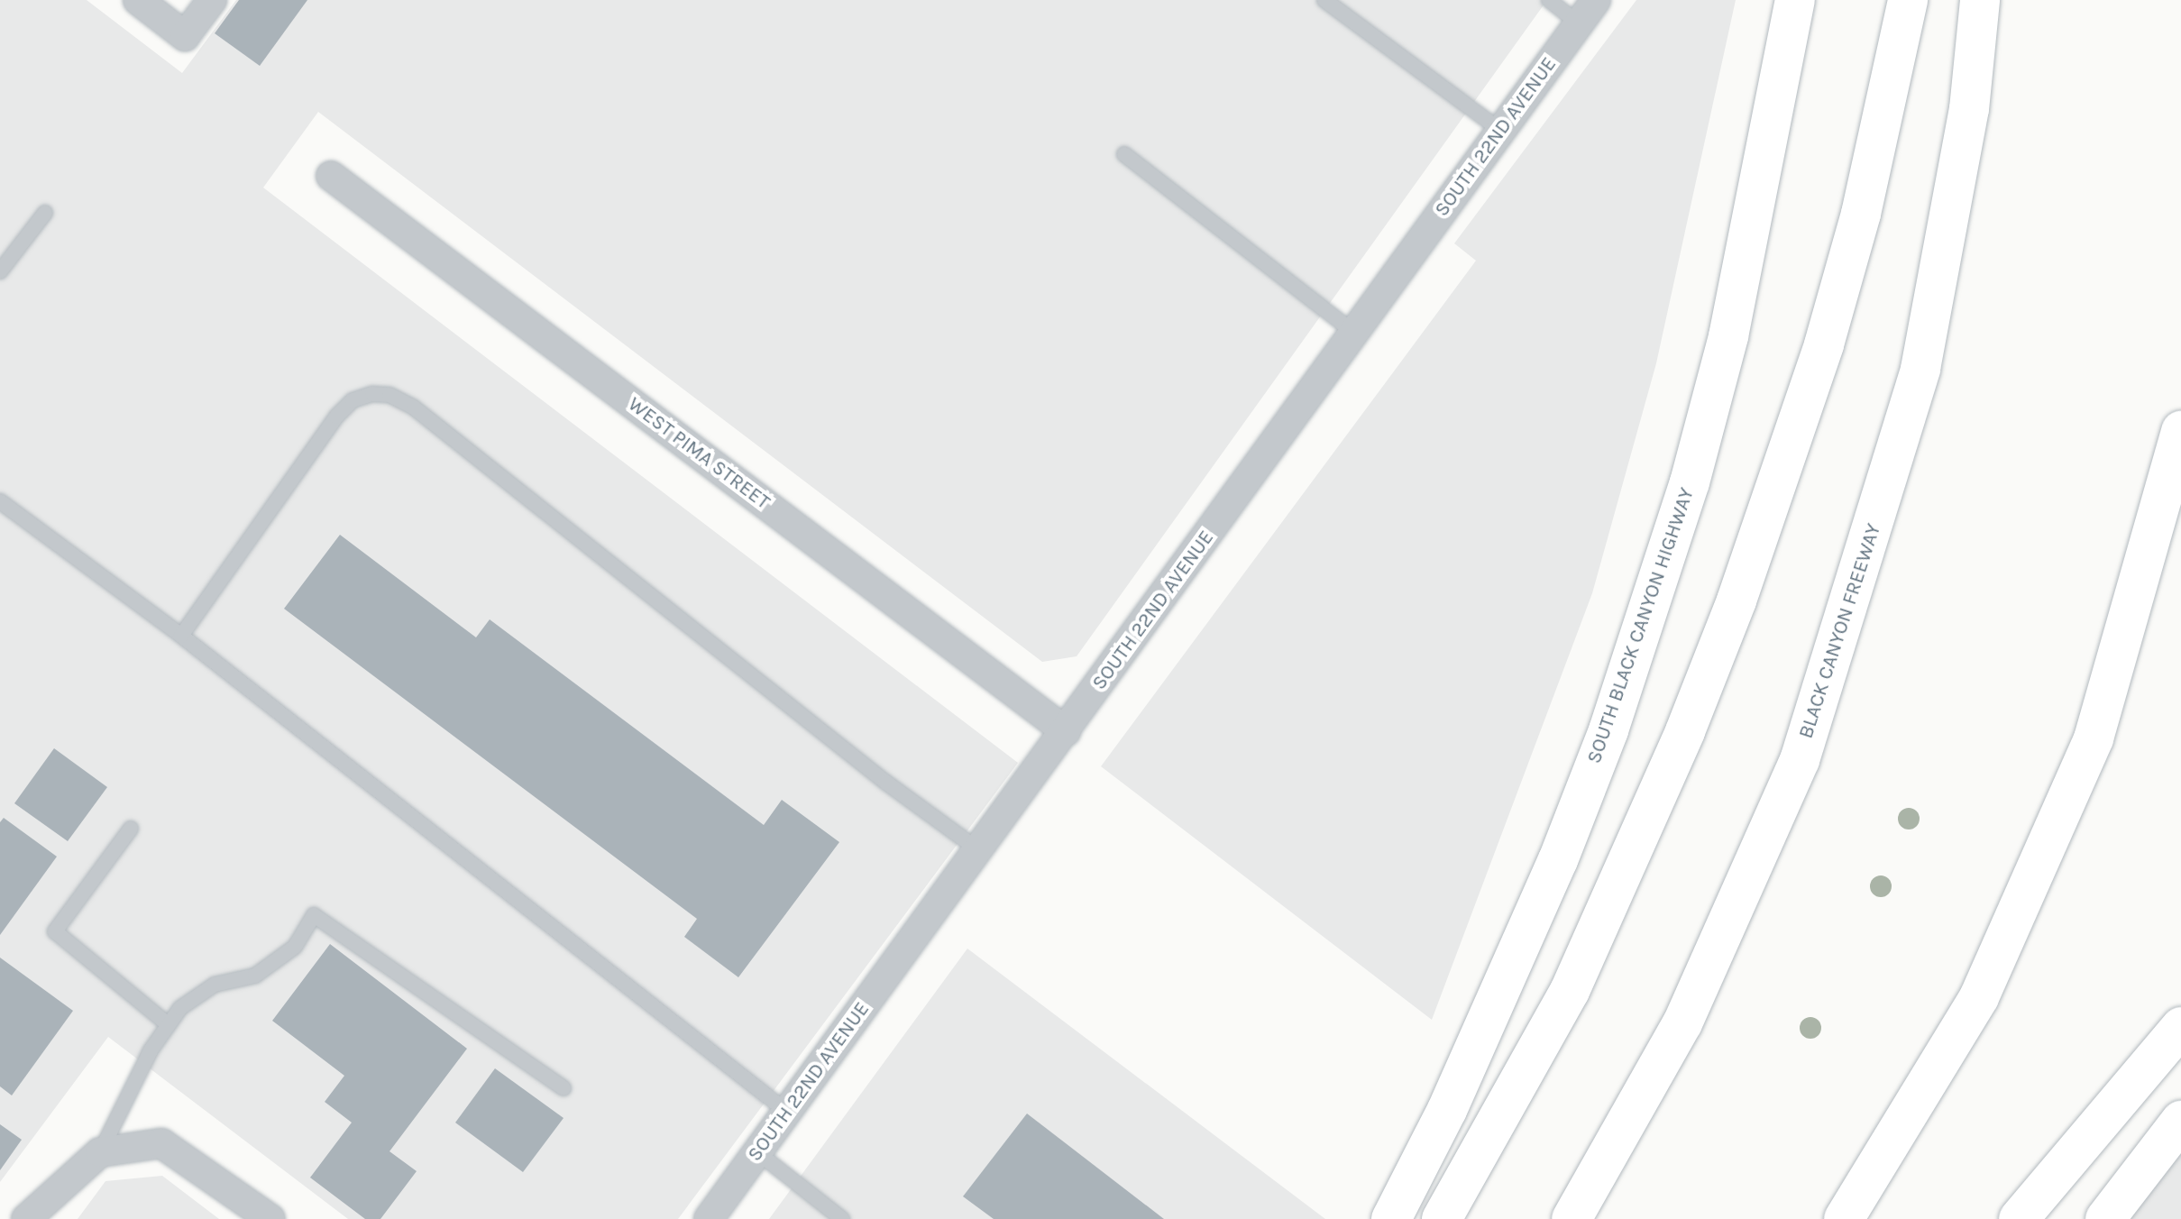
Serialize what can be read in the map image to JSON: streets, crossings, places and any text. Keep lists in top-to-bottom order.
{
  "streets": {
    "main road": ["SOUTH BLACK CANYON HIGHWAY", "BLACK CANYON FREEWAY"],
    "street": ["SOUTH 22ND AVENUE", "WEST PIMA STREET"]
  },
  "crossings": [
    ["SOUTH 22ND AVENUE", "WEST PIMA STREET"]
  ]
}
